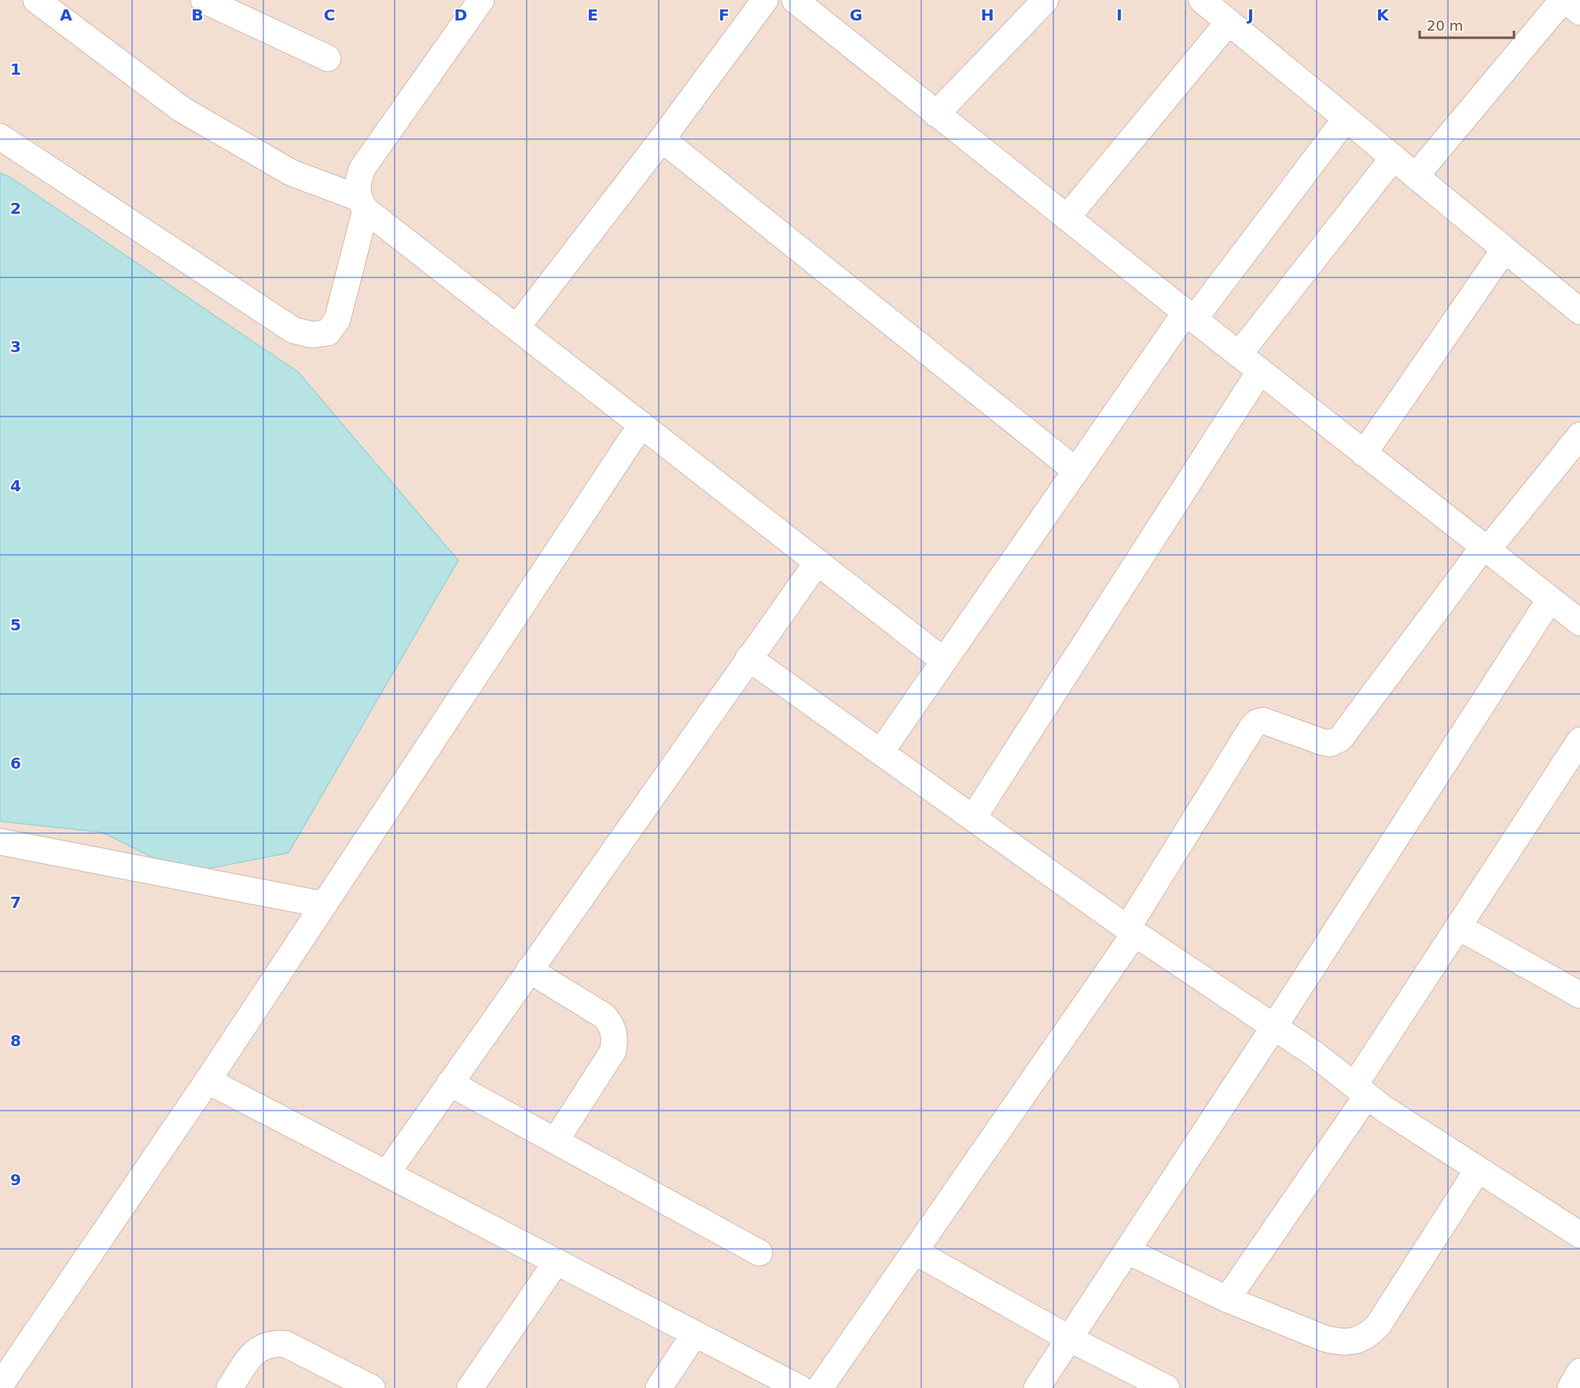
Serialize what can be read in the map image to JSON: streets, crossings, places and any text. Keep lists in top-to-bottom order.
{
  "scale_bar": "20 m",
  "grid": {
    "columns": [
      "A",
      "B",
      "C",
      "D",
      "E",
      "F",
      "G",
      "H",
      "I",
      "J",
      "K"
    ],
    "rows": [
      "1",
      "2",
      "3",
      "4",
      "5",
      "6",
      "7",
      "8",
      "9"
    ]
  }
}
